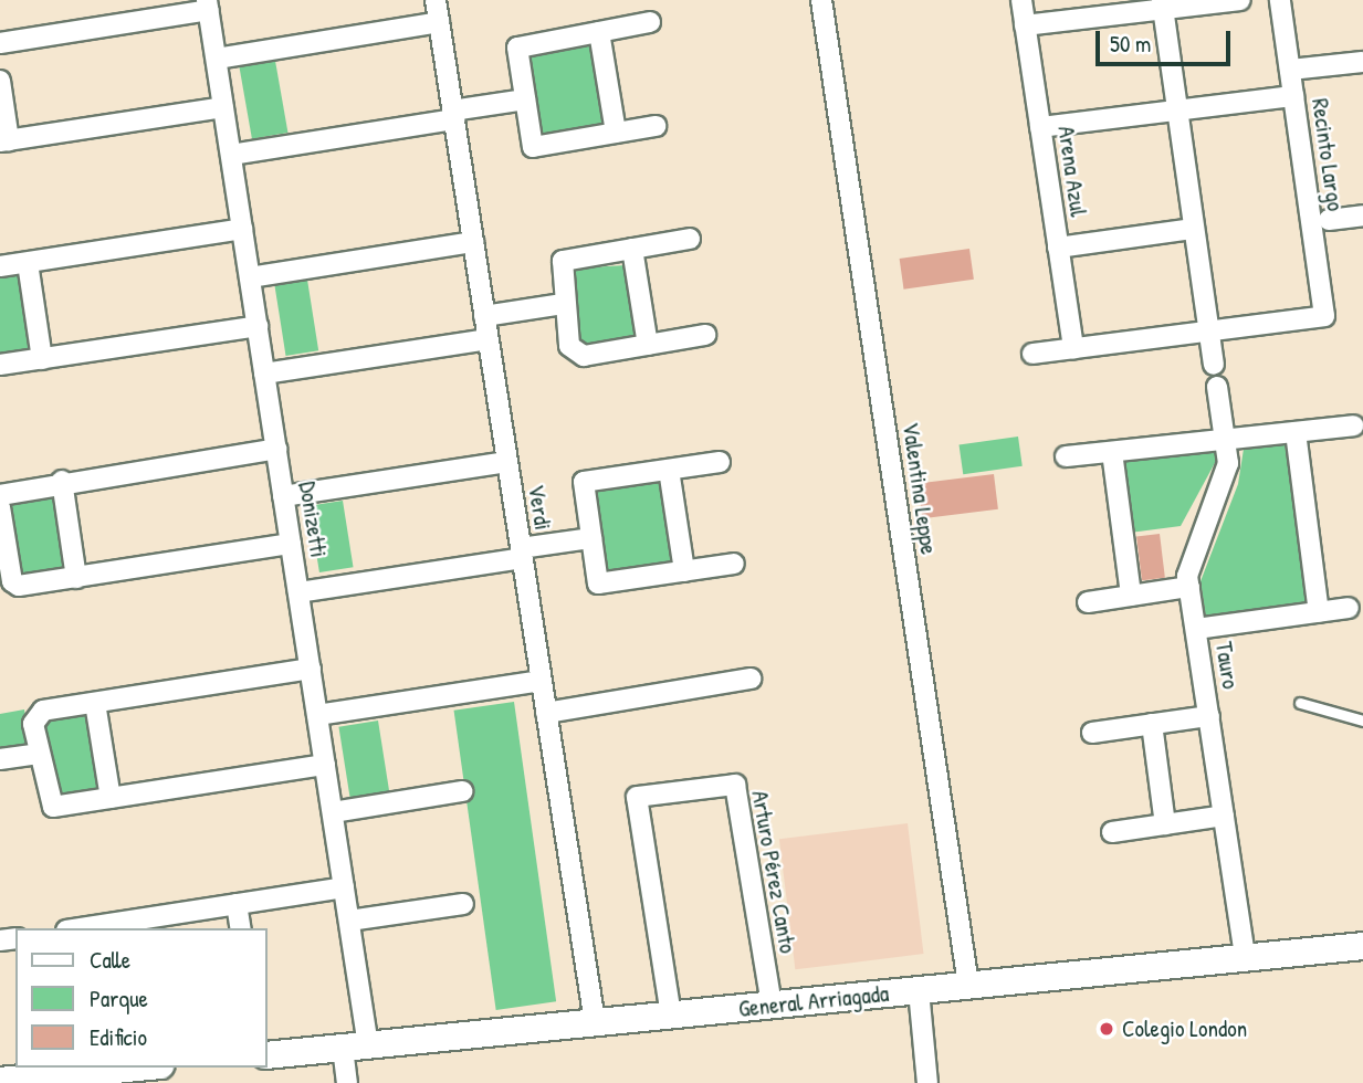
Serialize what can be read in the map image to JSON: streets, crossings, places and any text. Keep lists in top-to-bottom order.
{
  "streets": {
    "street": [
      "Recinto Largo",
      "Arena Azul",
      "Valentina Leppe",
      "Verdi",
      "Donizetti",
      "Tauro",
      "Arturo Pérez Canto",
      "General Arriagada"
    ]
  },
  "crossings": [
    ["Valentina Leppe", "General Arriagada"],
    ["Verdi", "General Arriagada"],
    ["Donizetti", "General Arriagada"],
    ["Tauro", "General Arriagada"],
    ["Arturo Pérez Canto", "General Arriagada"]
  ],
  "places": ["Colegio London"],
  "legend": ["Calle", "Parque", "Edificio"],
  "scale_bar": "50 m"
}
